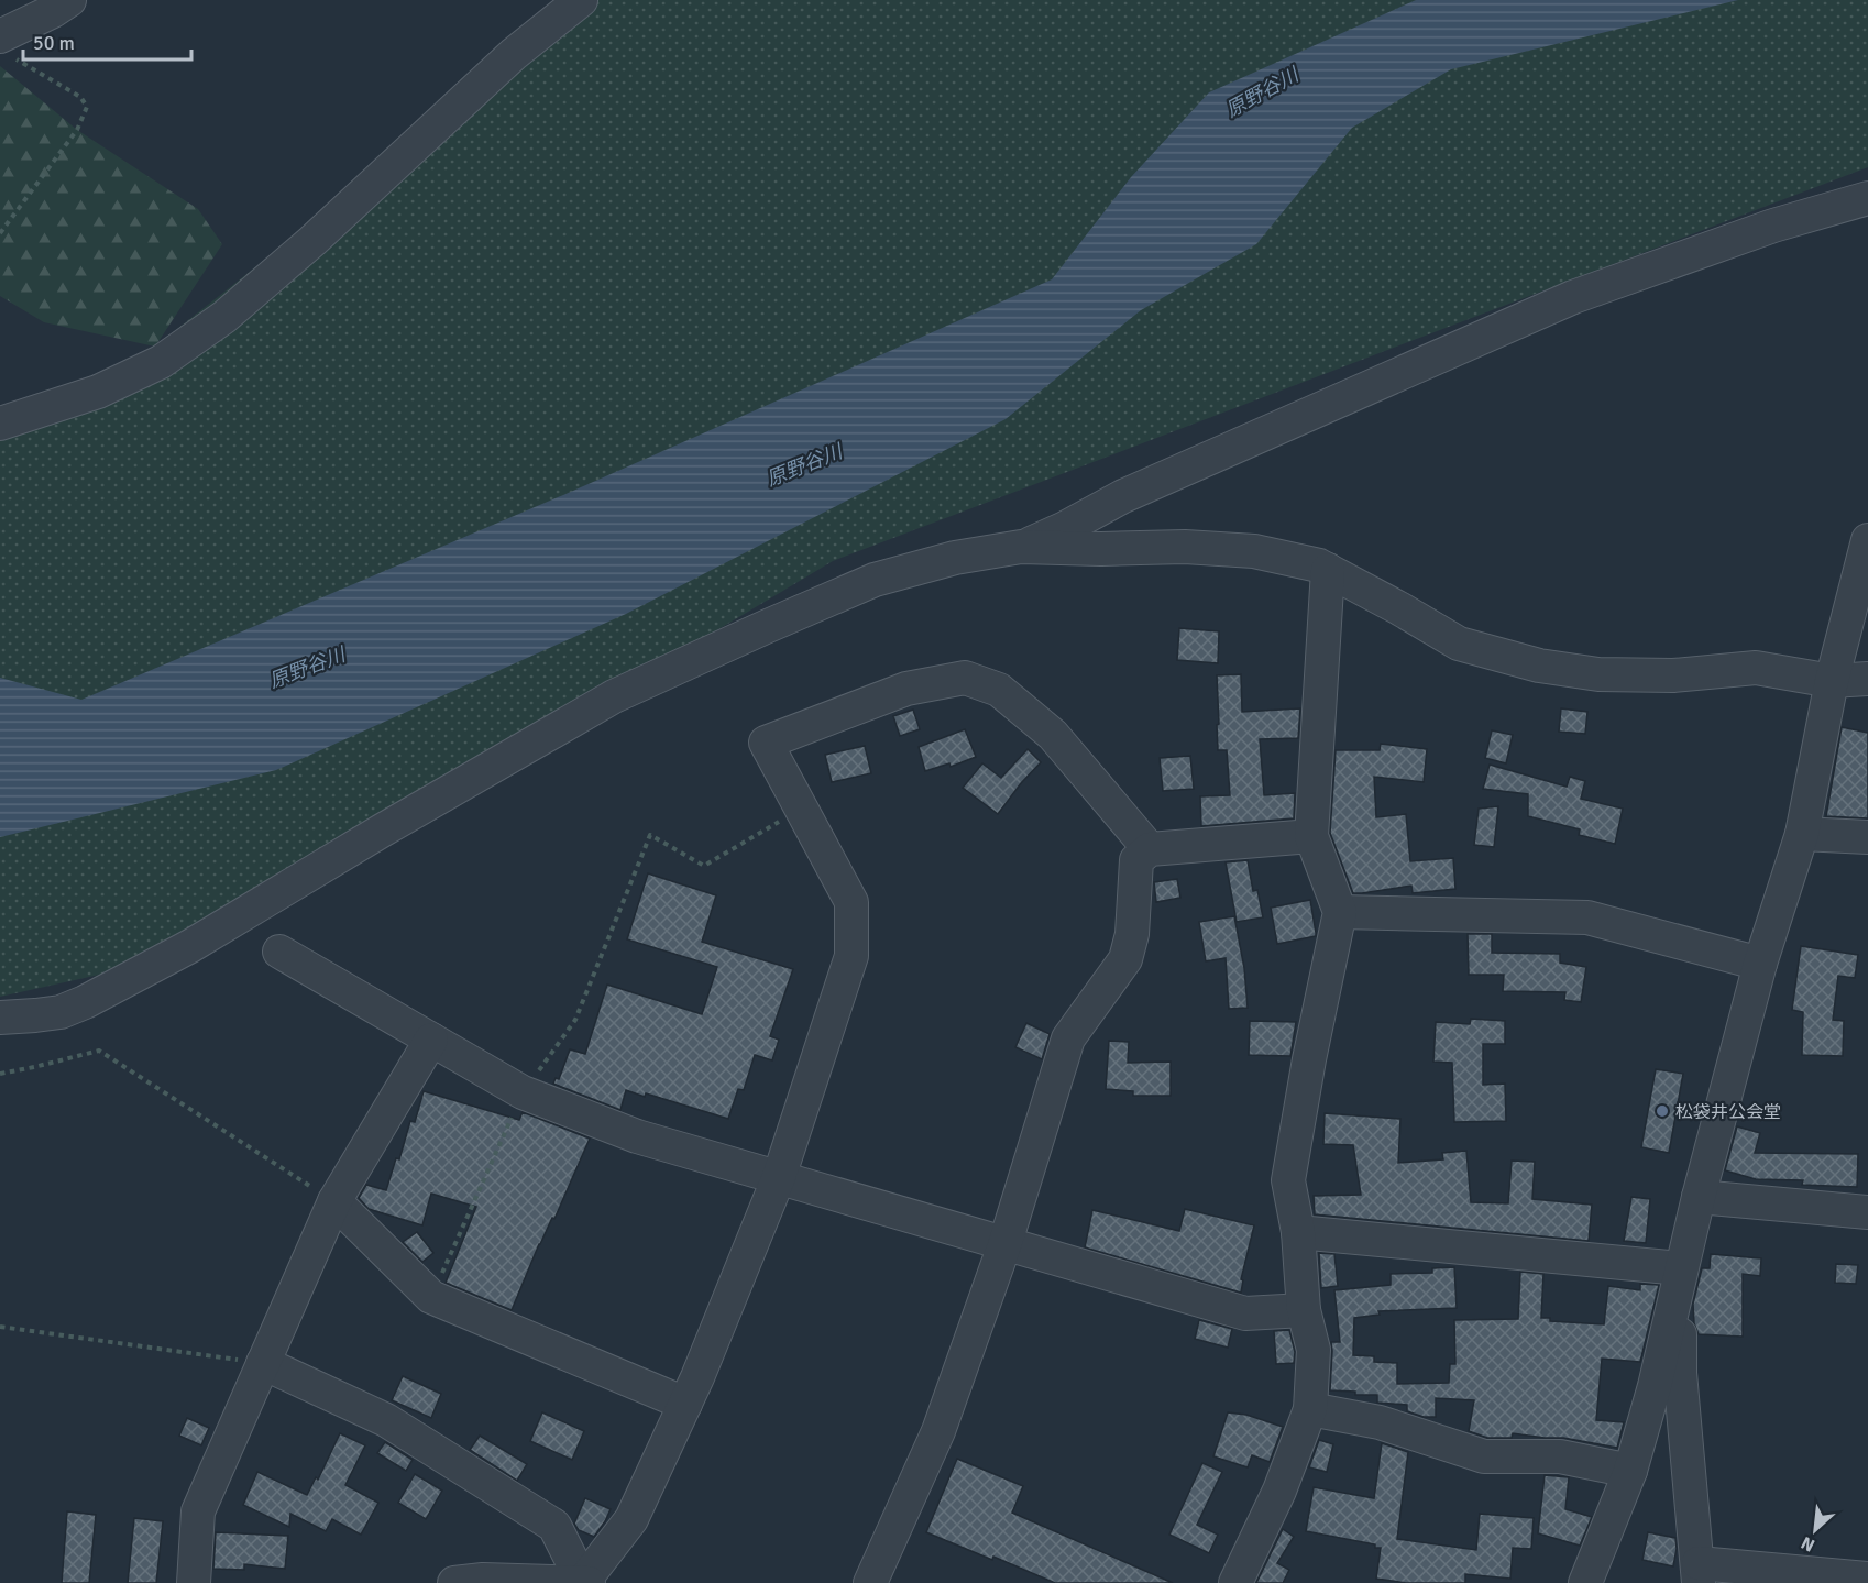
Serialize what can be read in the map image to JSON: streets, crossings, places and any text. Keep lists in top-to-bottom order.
{
  "water": ["原野谷川"],
  "places": ["松袋井公会堂"],
  "scale_bar": "50 m",
  "north": "bottom left"
}
